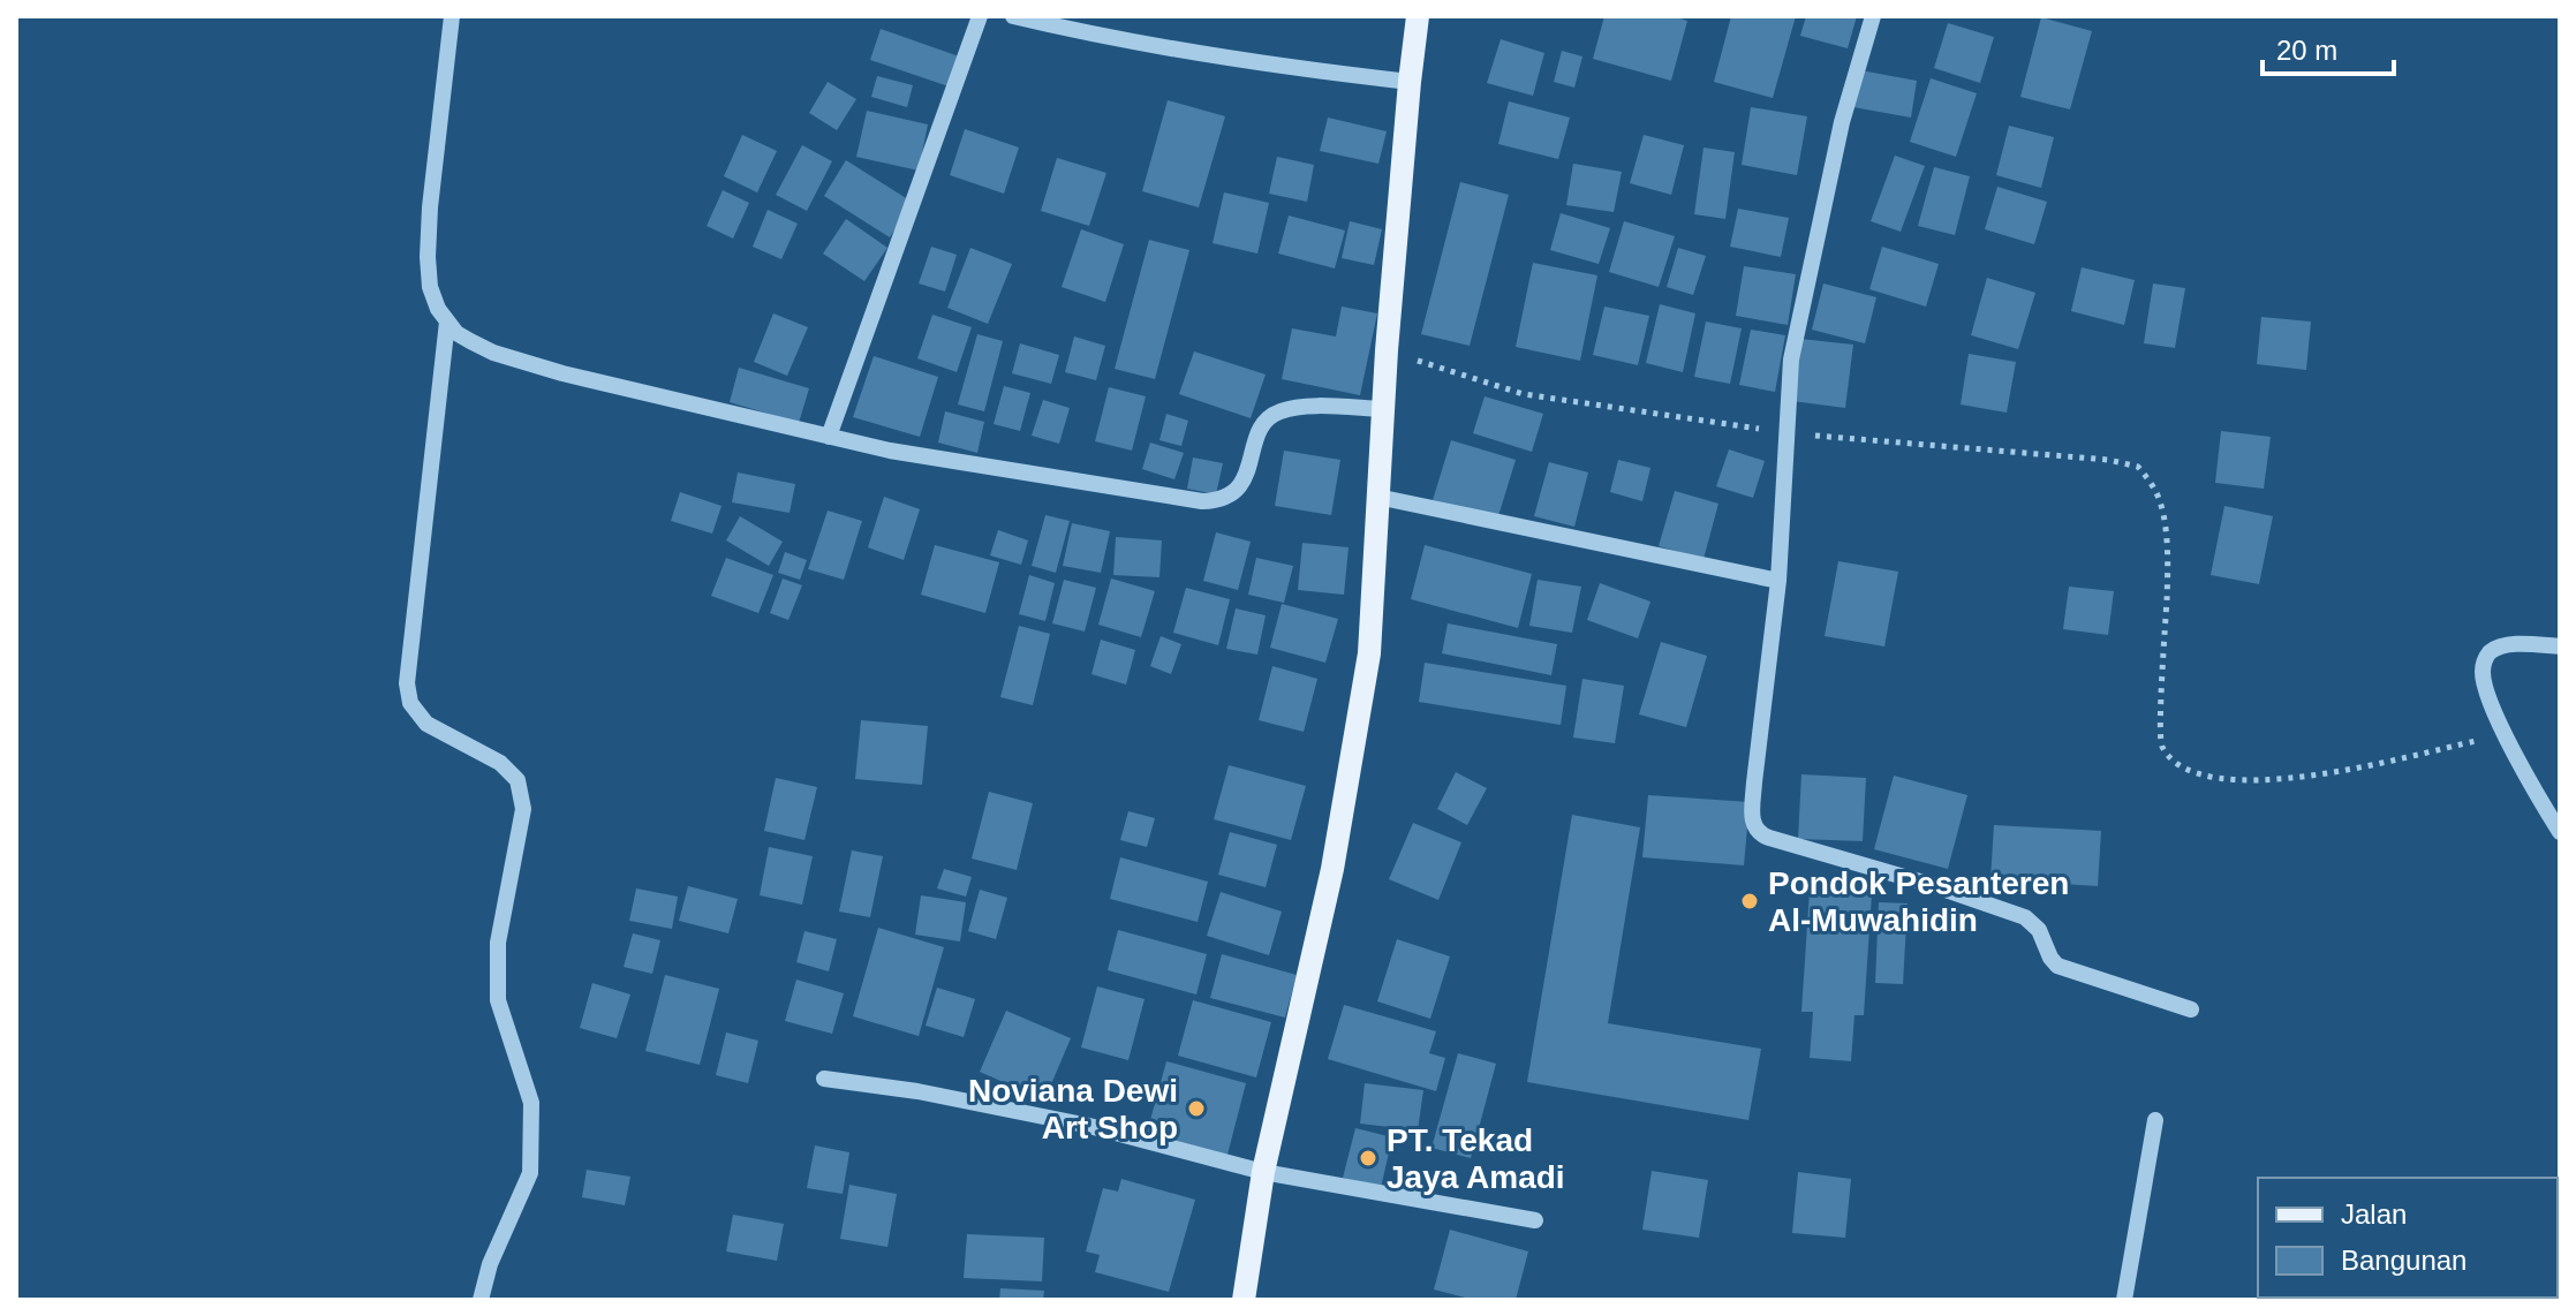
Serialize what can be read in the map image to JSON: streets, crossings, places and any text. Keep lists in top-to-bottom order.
{
  "places": ["Pondok Pesanteren Al-Muwahidin", "Noviana Dewi Art Shop", "PT. Tekad Jaya Amadi"],
  "legend": ["Jalan", "Bangunan"],
  "scale_bar": "20 m"
}
